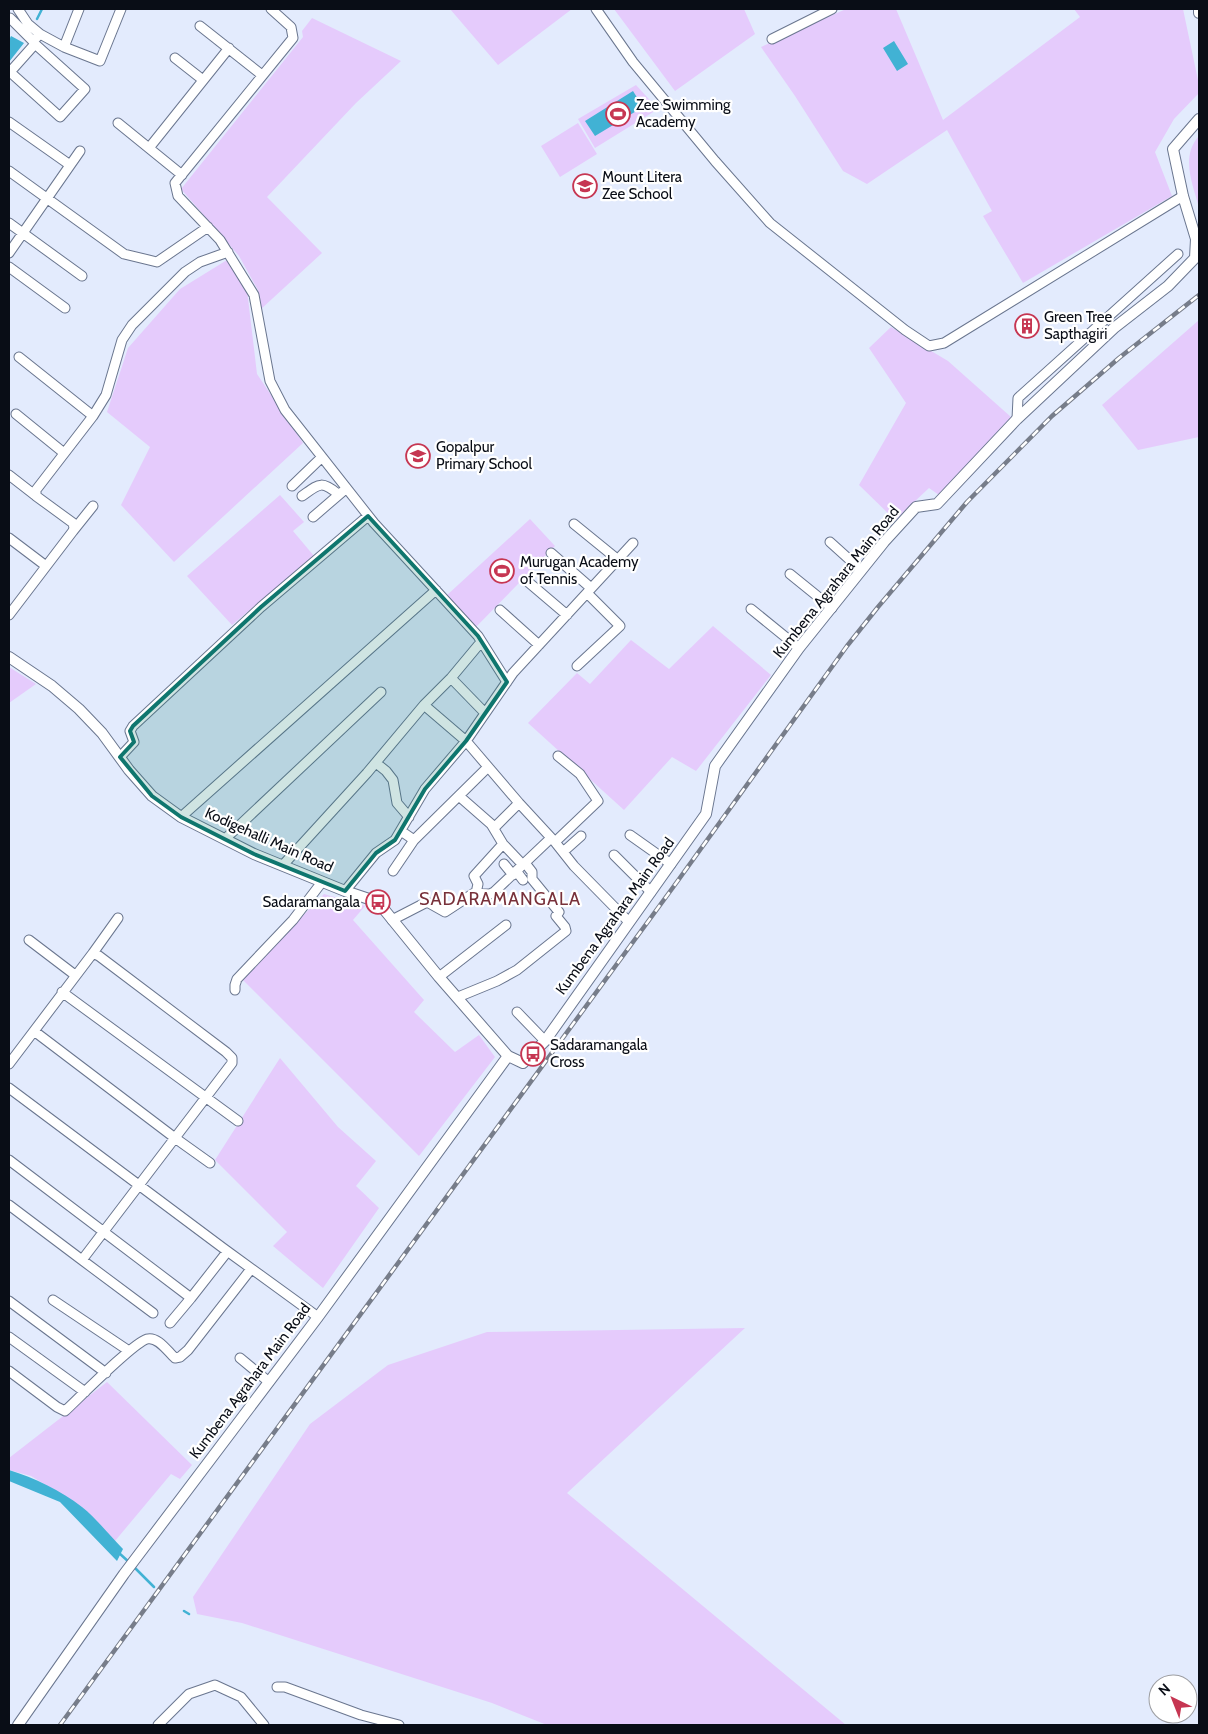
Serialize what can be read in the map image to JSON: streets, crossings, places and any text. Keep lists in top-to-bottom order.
{
  "streets": {
    "street": ["Kumbena Agrahara Main Road", "Kodigehalli Main Road"]
  },
  "crossings": [
    ["Kumbena Agrahara Main Road", "Kodigehalli Main Road"]
  ],
  "districts": ["SADARAMANGALA"],
  "places": {
    "sports": ["Zee Swimming Academy", "Murugan Academy of Tennis"],
    "school or university": ["Mount Litera Zee School", "Gopalpur Primary School"],
    "building": ["Green Tree Sapthagiri"],
    "bus stop": ["Sadaramangala", "Sadaramangala Cross"]
  },
  "north": "top left"
}
